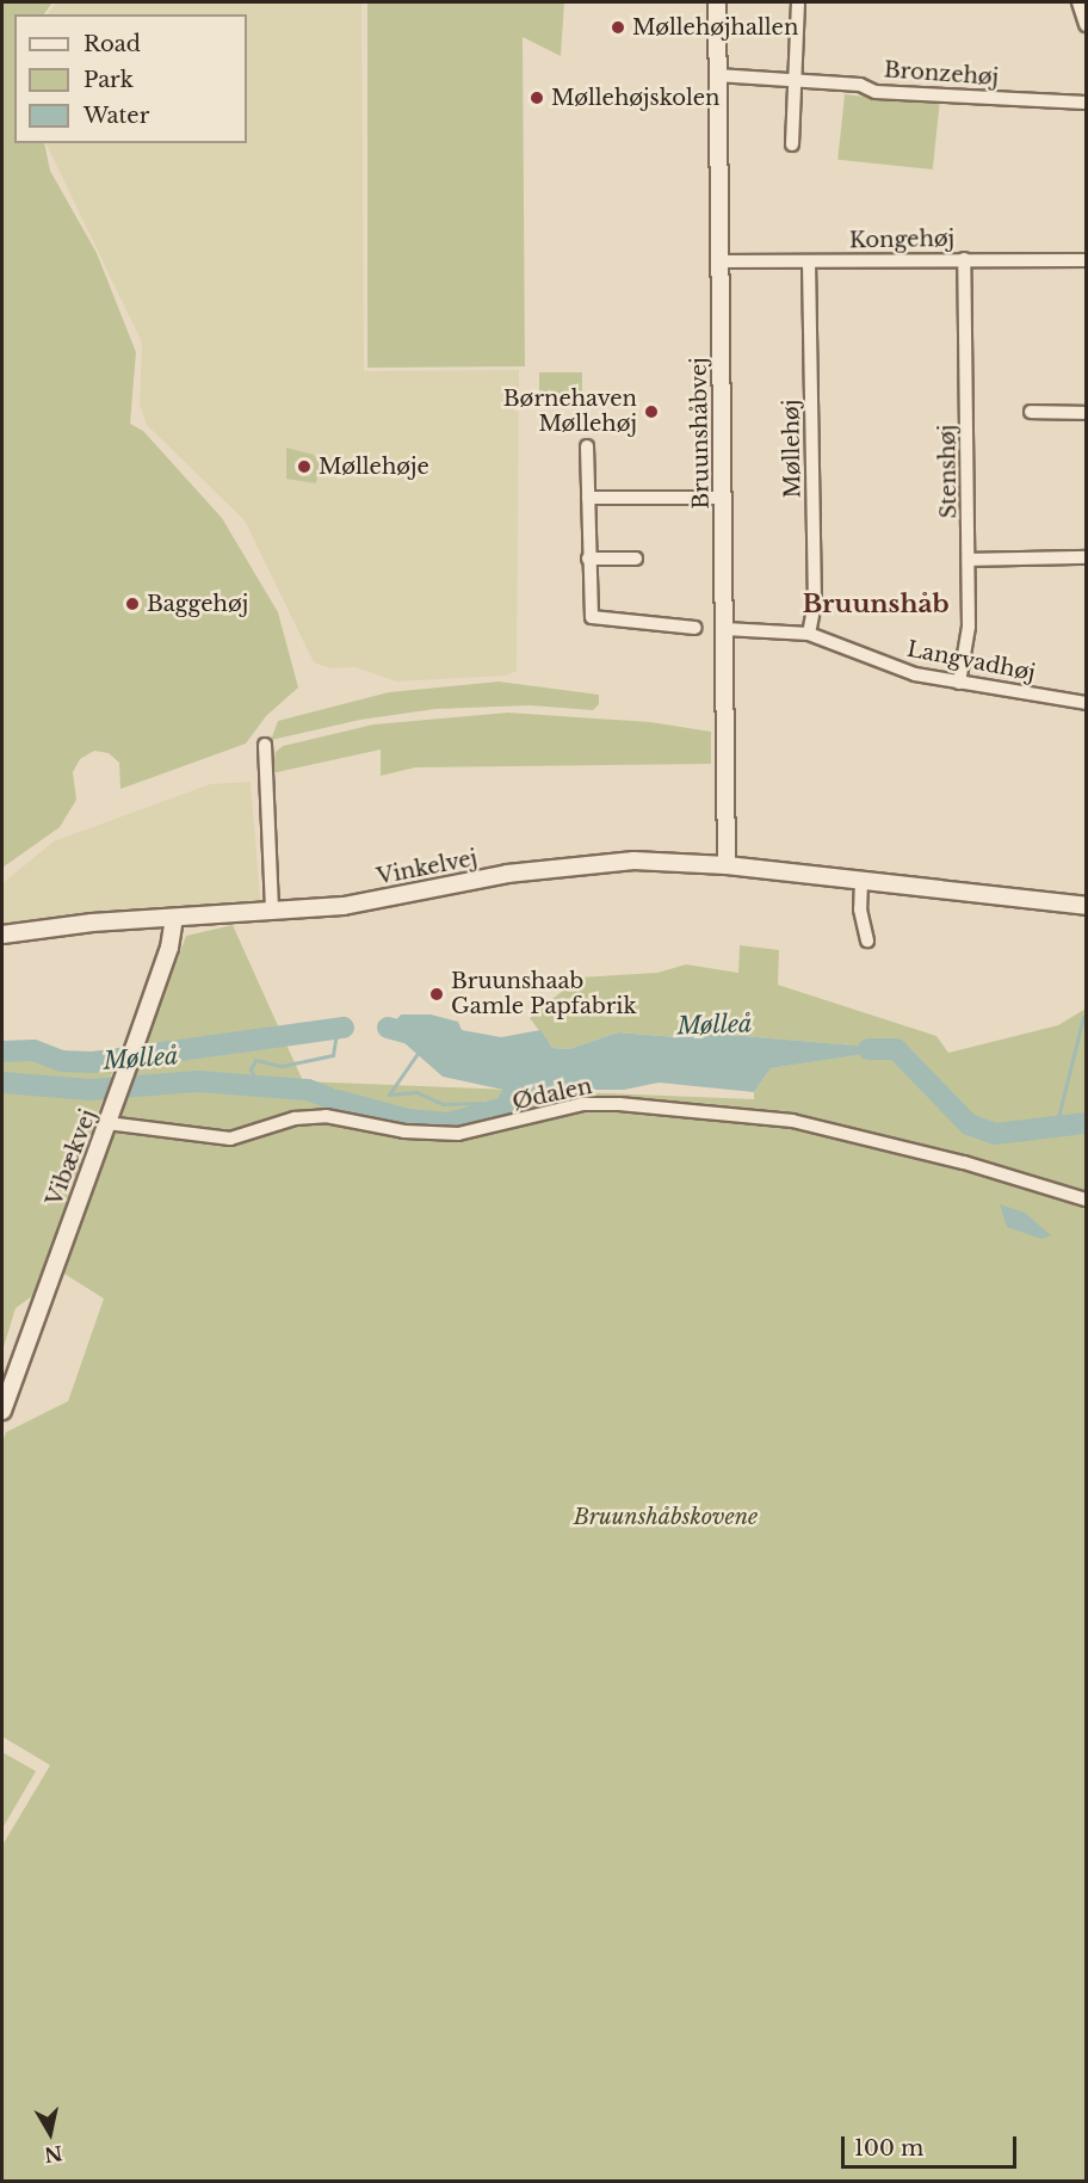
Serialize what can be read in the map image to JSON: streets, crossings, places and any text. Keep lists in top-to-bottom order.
{
  "streets": {
    "street": [
      "Bronzehøj",
      "Kongehøj",
      "Bruunshåbvej",
      "Møllehøj",
      "Stenshøj",
      "Langvadhøj",
      "Vinkelvej",
      "Ødalen",
      "Vibækvej"
    ]
  },
  "crossings": [
    ["Bronzehøj", "Bruunshåbvej"],
    ["Kongehøj", "Bruunshåbvej"],
    ["Kongehøj", "Møllehøj"],
    ["Kongehøj", "Stenshøj"],
    ["Bruunshåbvej", "Langvadhøj"],
    ["Bruunshåbvej", "Vinkelvej"],
    ["Møllehøj", "Langvadhøj"],
    ["Stenshøj", "Langvadhøj"],
    ["Vinkelvej", "Vibækvej"],
    ["Ødalen", "Vibækvej"]
  ],
  "districts": ["Bruunshåb"],
  "water": ["Mølleå"],
  "parks": ["Bruunshåbskovene"],
  "places": [
    "Møllehøjhallen",
    "Møllehøjskolen",
    "Børnehaven Møllehøj",
    "Møllehøje",
    "Baggehøj",
    "Bruunshaab Gamle Papfabrik"
  ],
  "legend": ["Road", "Park", "Water"],
  "scale_bar": "100 m",
  "north": "bottom"
}
